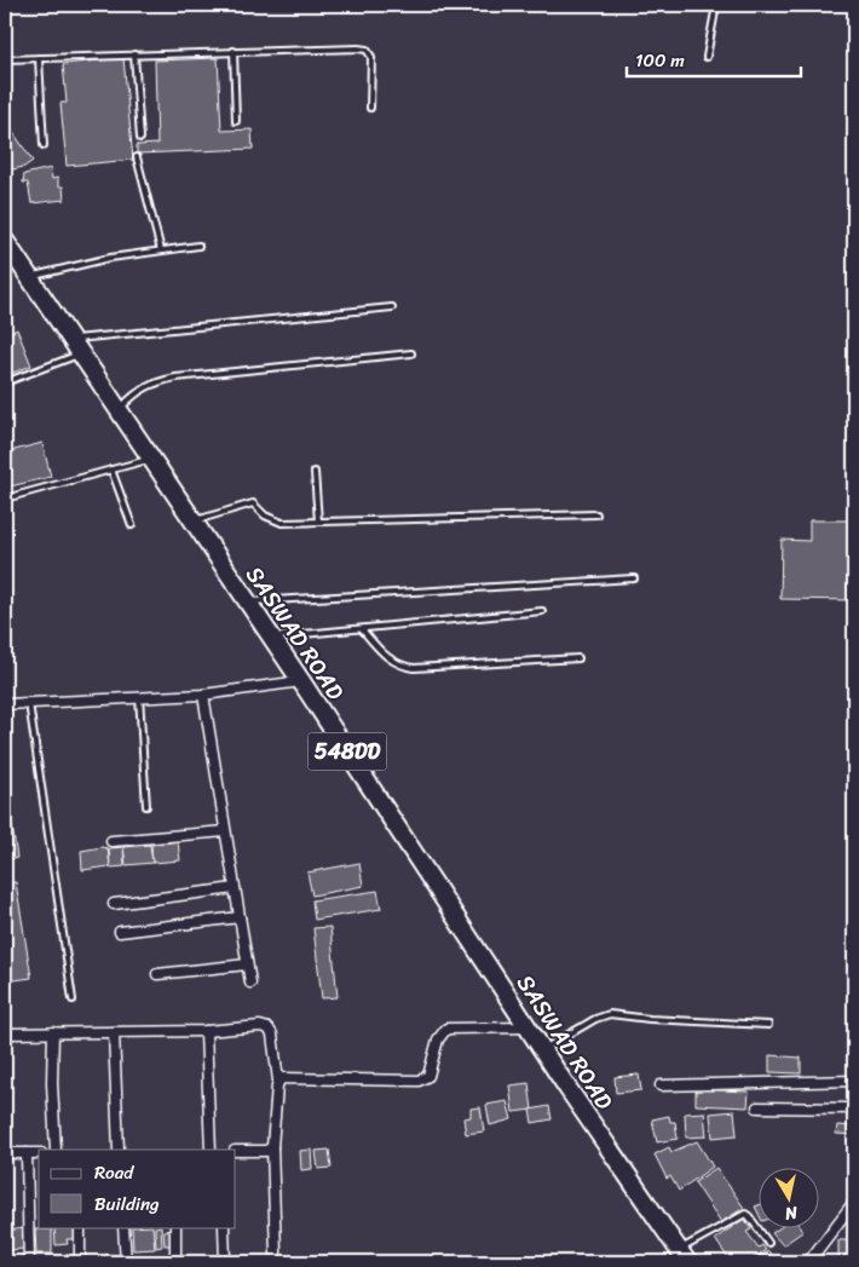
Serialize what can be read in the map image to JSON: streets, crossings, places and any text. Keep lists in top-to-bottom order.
{
  "streets": {
    "highway": ["SASWAD ROAD", "548DD"]
  },
  "legend": ["Road", "Building"],
  "scale_bar": "100 m",
  "north": "bottom"
}
